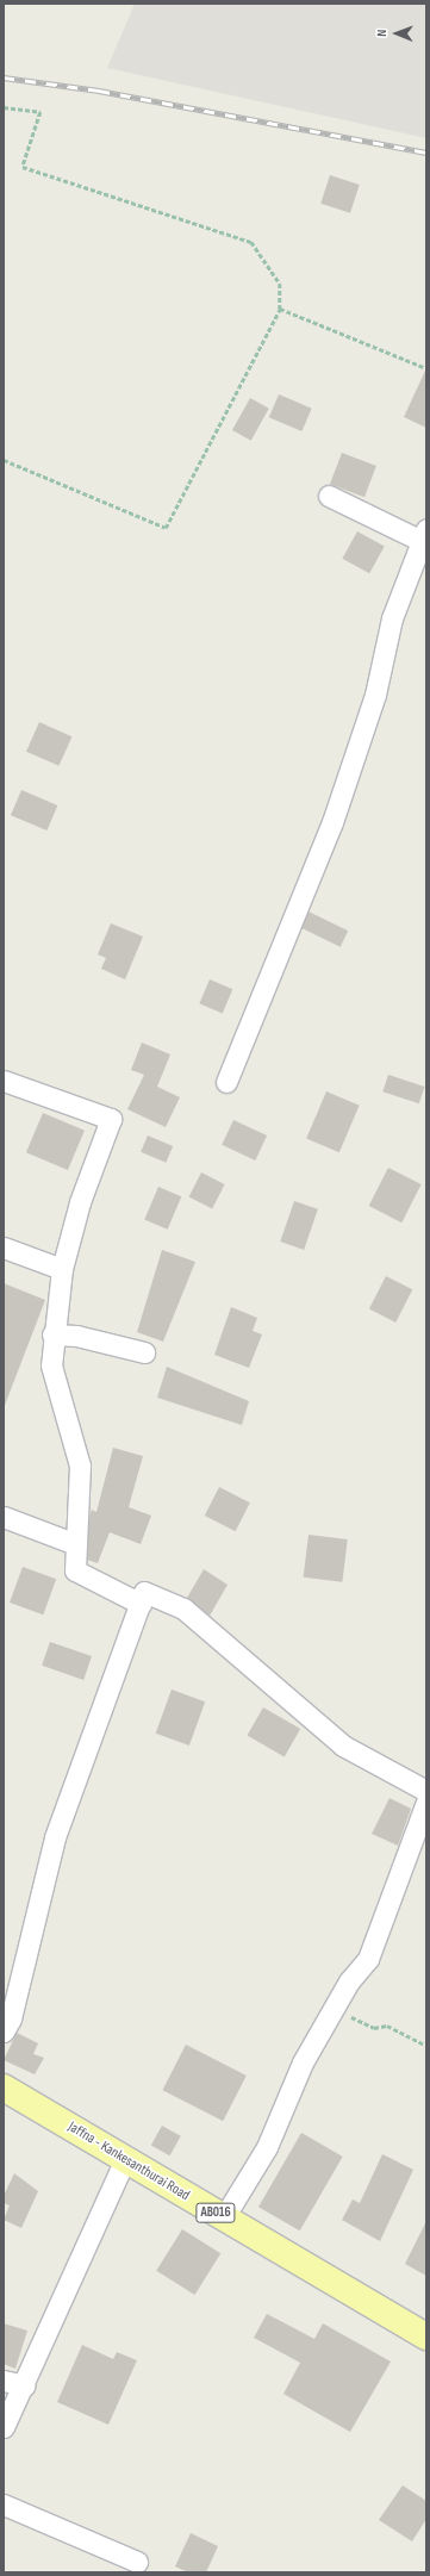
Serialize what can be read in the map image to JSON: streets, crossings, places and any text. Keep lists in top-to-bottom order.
{
  "streets": {
    "main road": ["Jaffna - Kankesanthurai Road", "AB016"]
  },
  "north": "left"
}
